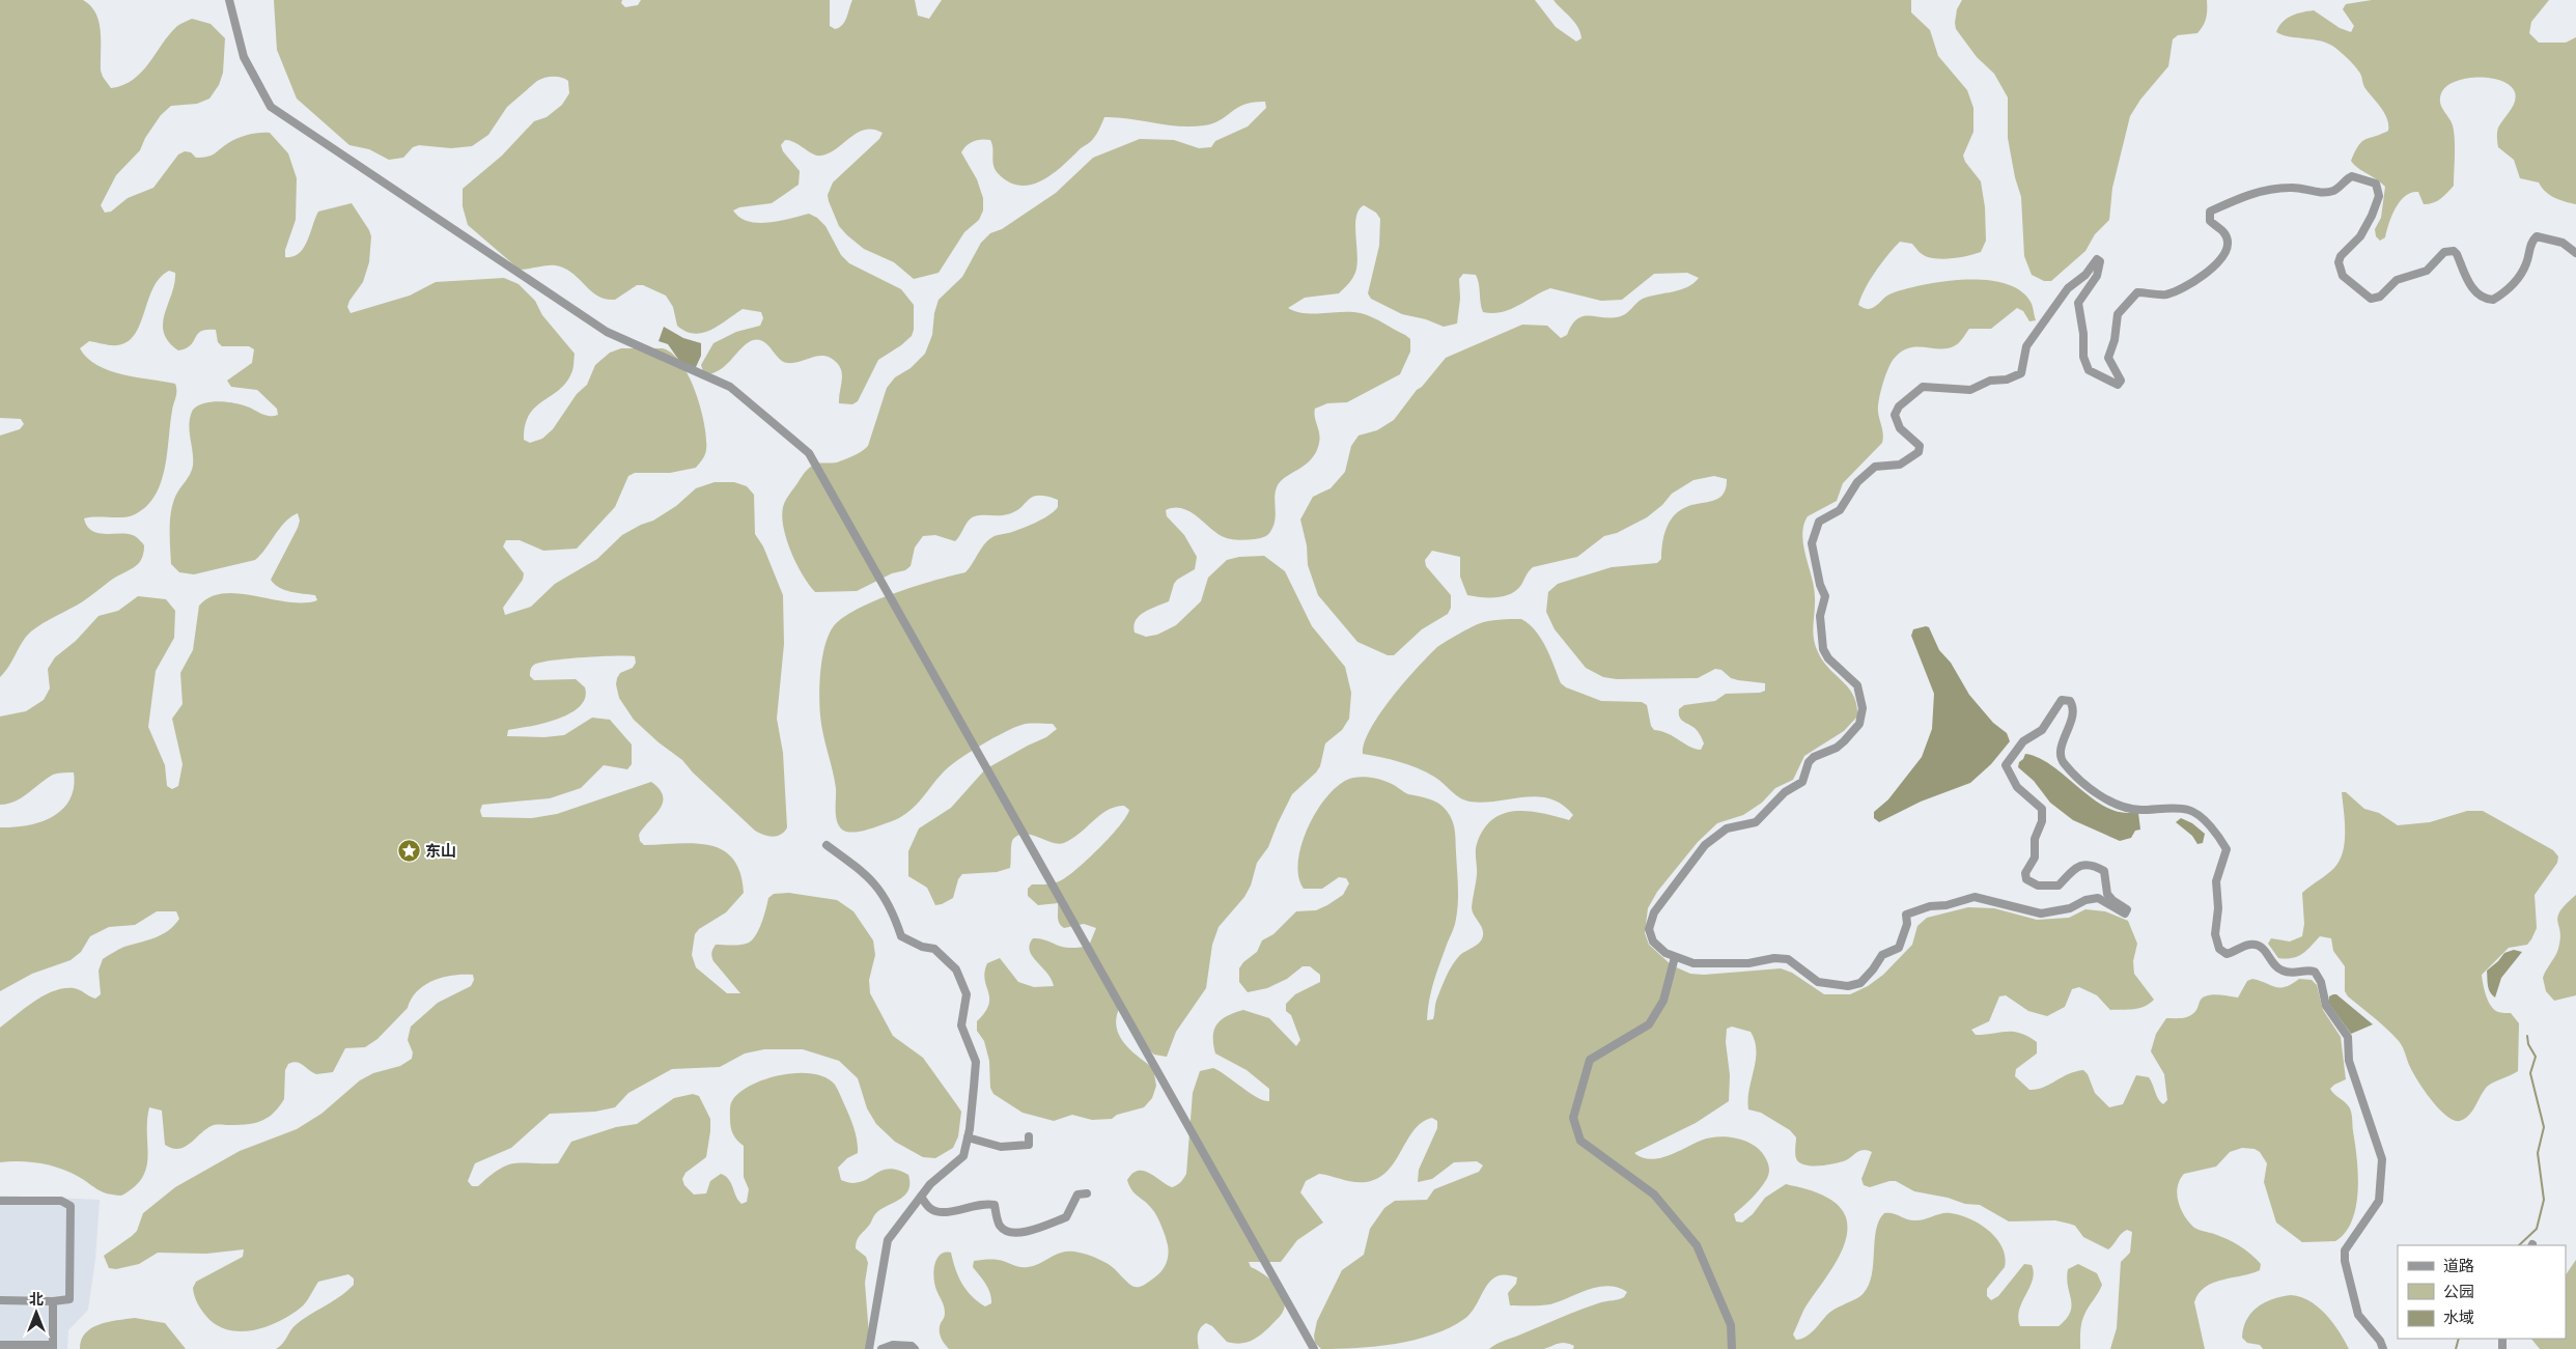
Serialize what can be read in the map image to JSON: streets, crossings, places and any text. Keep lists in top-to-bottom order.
{
  "places": {
    "place": ["东山"]
  },
  "legend": ["道路", "公园", "水域"],
  "north": "top"
}
